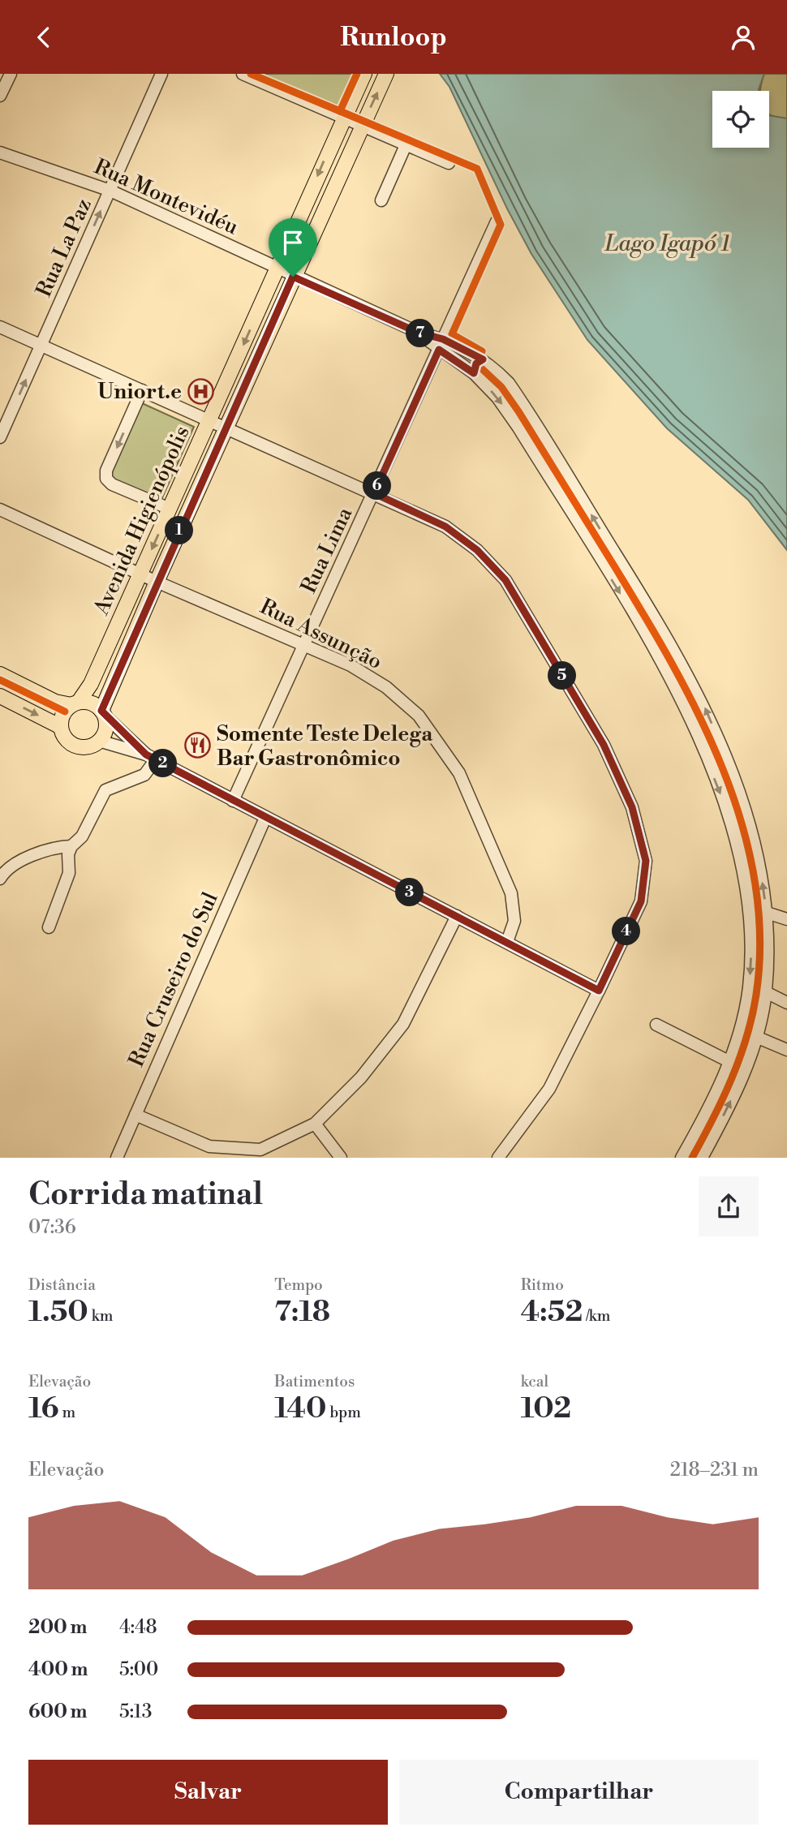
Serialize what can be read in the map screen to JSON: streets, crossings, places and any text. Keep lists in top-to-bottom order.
{
  "streets": {
    "main road": ["Avenida Higienópolis"],
    "street": [
      "Rua Montevidéu",
      "Rua La Paz",
      "Rua Lima",
      "Rua Assunção",
      "Rua Cruseiro do Sul"
    ]
  },
  "crossings": [
    ["Rua Montevidéu", "Rua La Paz"],
    ["Rua Montevidéu", "Avenida Higienópolis"],
    ["Rua Montevidéu", "Rua Lima"],
    ["Avenida Higienópolis", "Rua Assunção"],
    ["Rua Lima", "Rua Assunção"]
  ],
  "one_way": ["Rua La Paz"],
  "water": ["Lago Igapó 1"],
  "places": {
    "hospital": ["Uniort.e"],
    "restaurant": ["Somente Teste Delega Bar Gastronômico"]
  },
  "page": {
    "header": "Runloop",
    "pins": [
      "7",
      "6",
      "1",
      "5",
      "2",
      "3",
      "4"
    ],
    "heading": ["Corrida matinal", "07:36"],
    "stats": [
      ["Distância", "1.50 km"],
      ["Tempo", "7:18"],
      ["Ritmo", "4:52 /km"],
      ["Elevação", "16 m"],
      ["Batimentos", "140 bpm"],
      ["kcal", "102"]
    ],
    "chart": ["Elevação", "218–231 m"],
    "list": [
      {
        "name": "200 m",
        "note": "4:48"
      },
      {
        "name": "400 m",
        "note": "5:00"
      },
      {
        "name": "600 m",
        "note": "5:13"
      }
    ],
    "buttons": ["Salvar", "Compartilhar"]
  }
}
